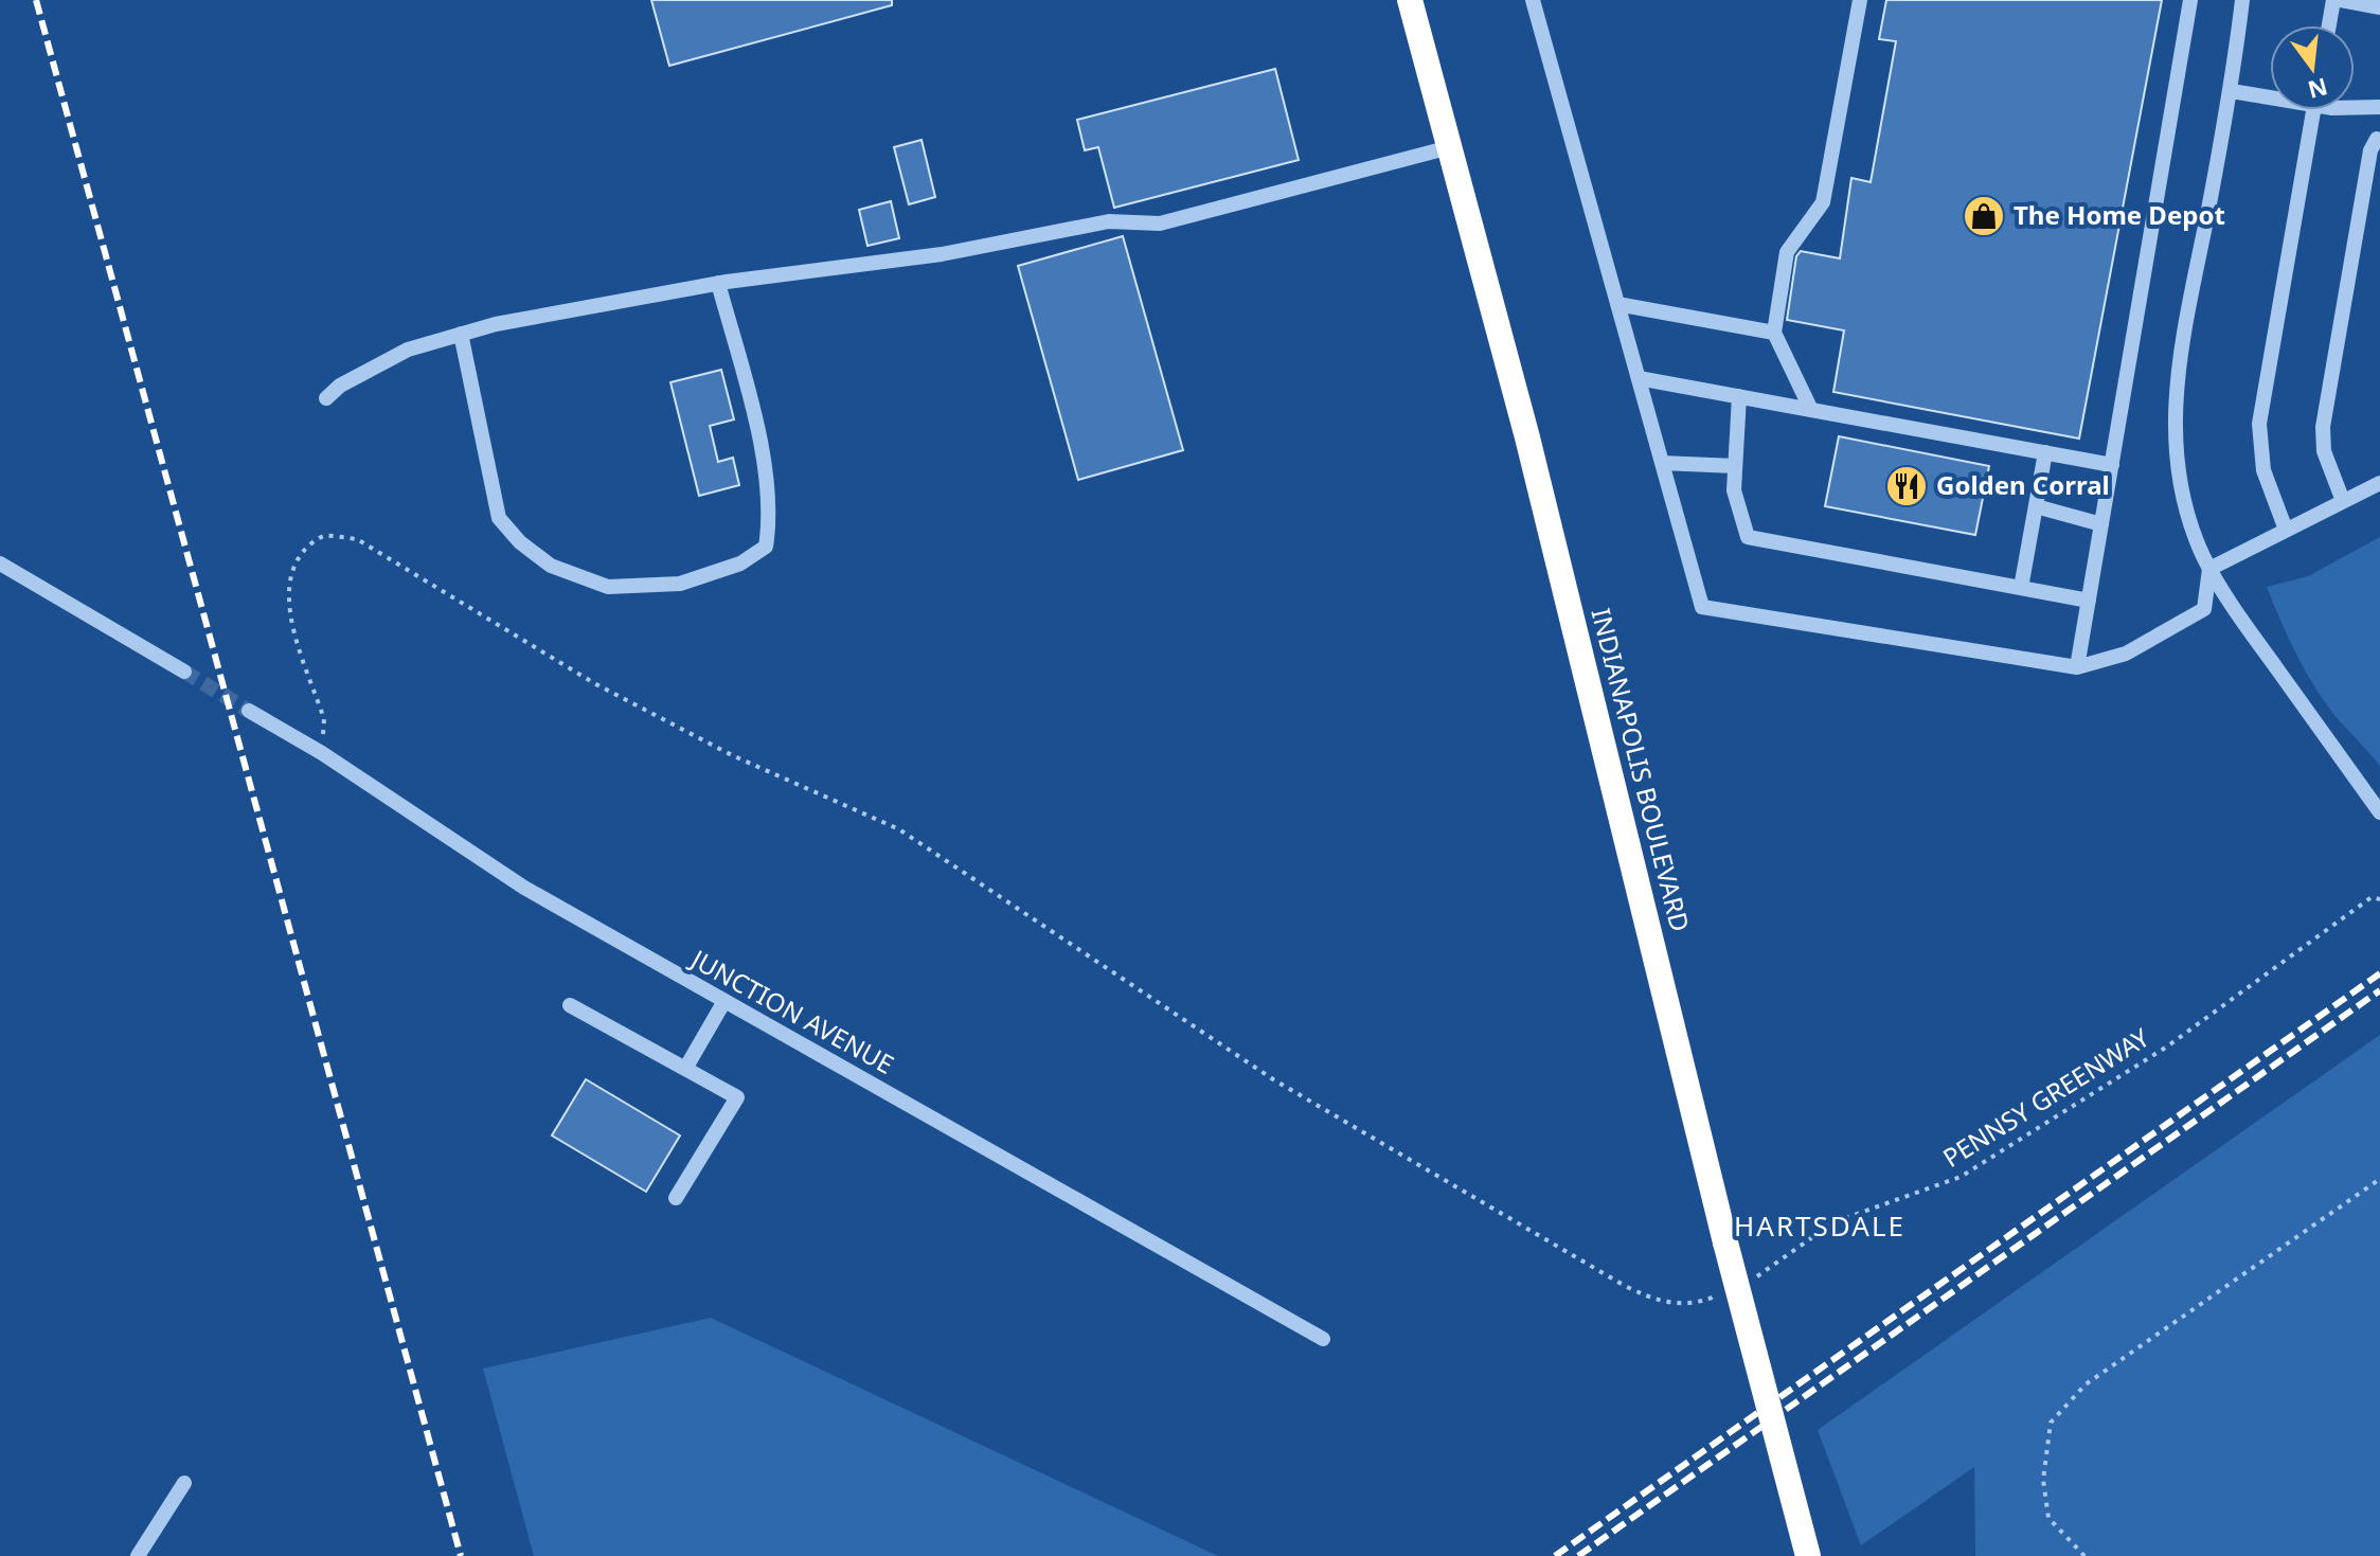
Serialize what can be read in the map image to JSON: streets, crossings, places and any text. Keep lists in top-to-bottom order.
{
  "streets": {
    "highway": ["INDIANAPOLIS BOULEVARD"],
    "street": ["JUNCTION AVENUE"],
    "path": ["PENNSY GREENWAY"]
  },
  "districts": ["HARTSDALE"],
  "places": {
    "shop": ["The Home Depot"],
    "restaurant": ["Golden Corral"]
  },
  "north": "bottom"
}
